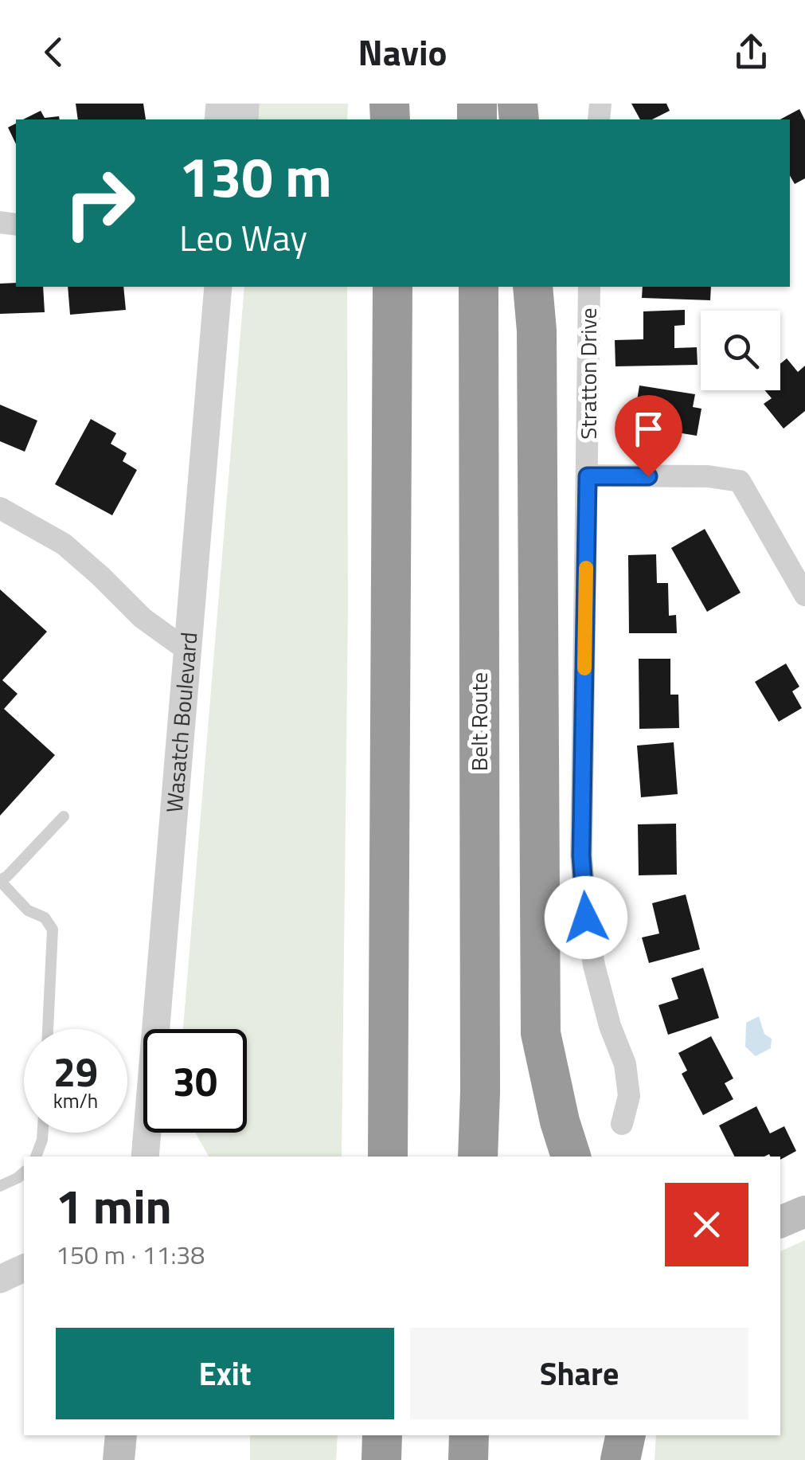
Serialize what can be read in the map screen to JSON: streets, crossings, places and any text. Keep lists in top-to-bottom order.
{
  "streets": {
    "highway": ["Belt Route"],
    "street": ["Stratton Drive", "Wasatch Boulevard"]
  },
  "page": {
    "header": "Navio",
    "turn": ["130 m", "Leo Way"],
    "speed": "29 km/h",
    "limit": "30",
    "heading": ["1 min", "150 m · 11:38"],
    "buttons": ["Exit", "Share"]
  }
}
